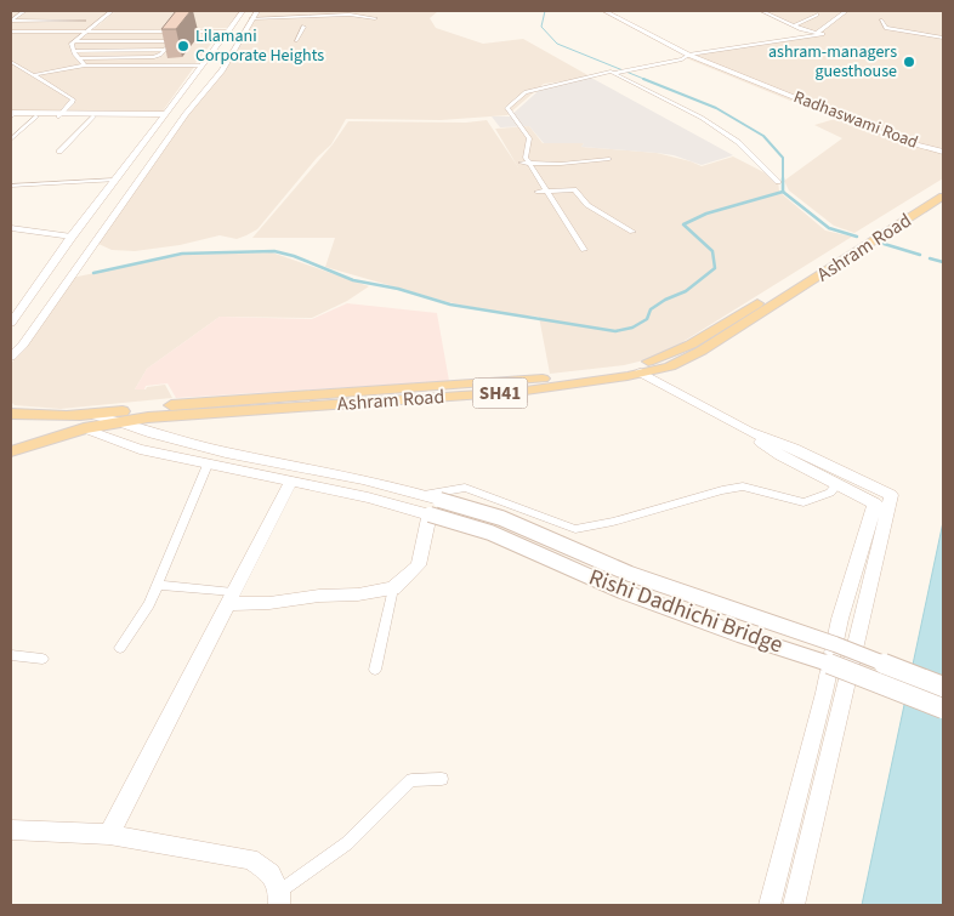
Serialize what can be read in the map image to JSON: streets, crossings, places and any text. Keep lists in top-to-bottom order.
{
  "streets": {
    "main road": ["Ashram Road", "SH41"],
    "street": ["Radhaswami Road", "Rishi Dadhichi Bridge"]
  },
  "crossings": [
    ["Ashram Road", "Rishi Dadhichi Bridge"]
  ],
  "places": ["Lilamani Corporate Heights", "ashram-managers guesthouse"]
}
